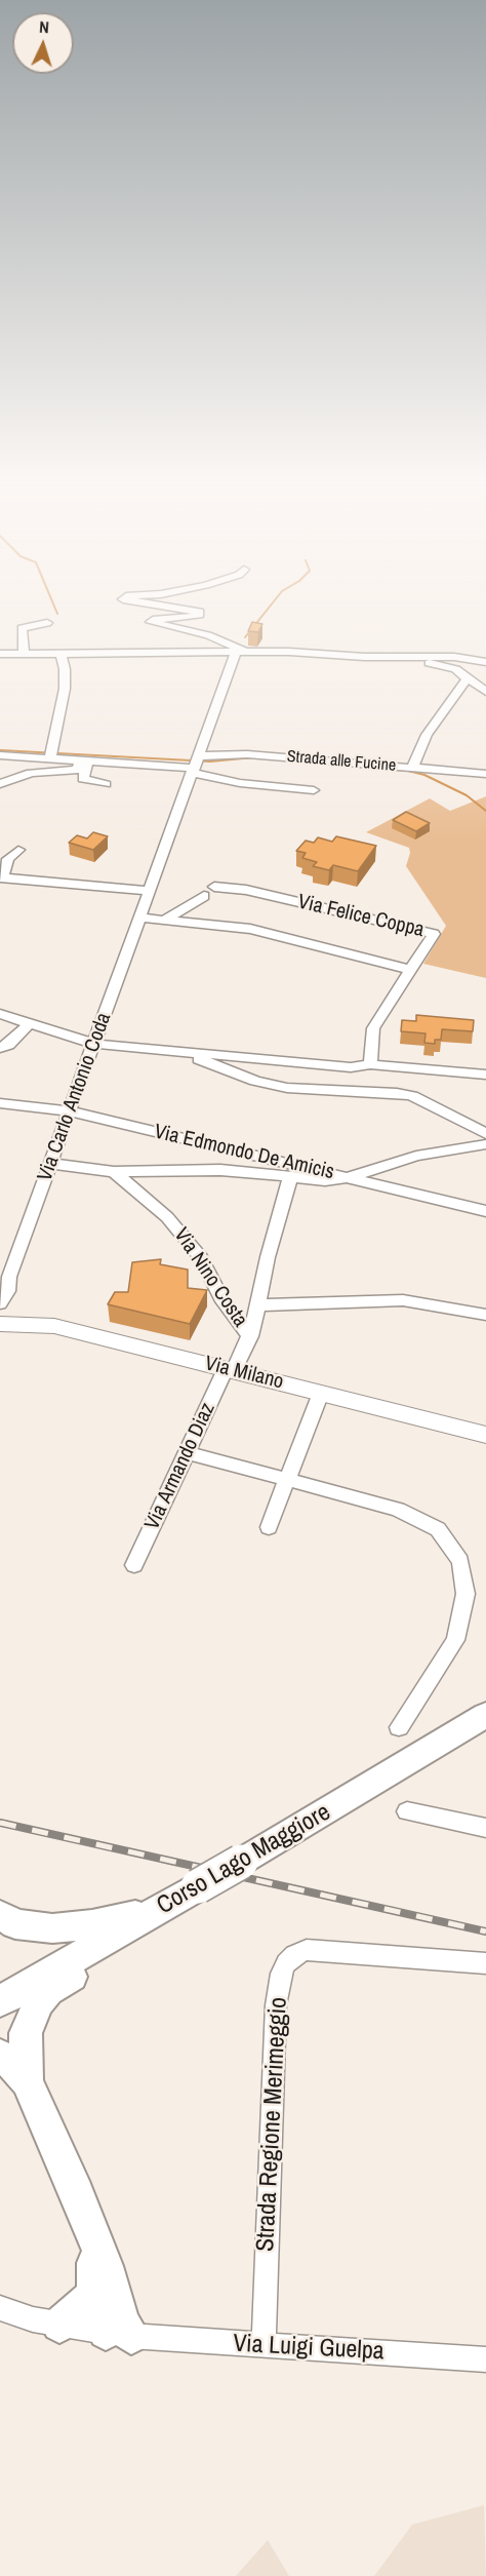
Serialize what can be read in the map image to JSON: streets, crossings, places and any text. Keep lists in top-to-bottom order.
{
  "streets": {
    "highway": ["Corso Lago Maggiore"],
    "main road": ["Via Milano"],
    "street": [
      "Strada alle Fucine",
      "Via Felice Coppa",
      "Via Carlo Antonio Coda",
      "Via Edmondo De Amicis",
      "Via Nino Costa",
      "Via Armando Diaz",
      "Strada Regione Merimeggio",
      "Via Luigi Guelpa"
    ]
  },
  "crossings": [
    ["Strada alle Fucine", "Via Carlo Antonio Coda"],
    ["Via Carlo Antonio Coda", "Via Edmondo De Amicis"],
    ["Via Nino Costa", "Via Armando Diaz"],
    ["Via Milano", "Via Armando Diaz"],
    ["Strada Regione Merimeggio", "Via Luigi Guelpa"]
  ],
  "north": "top"
}
